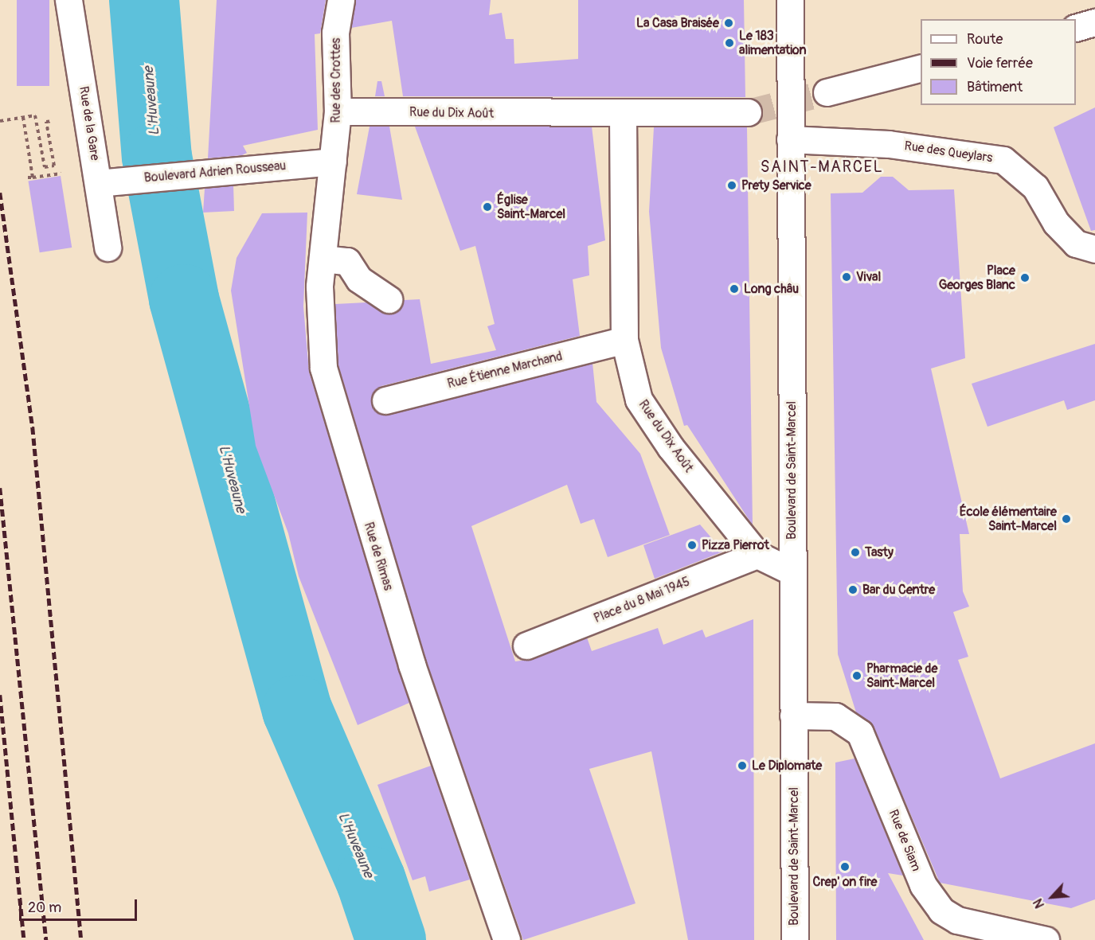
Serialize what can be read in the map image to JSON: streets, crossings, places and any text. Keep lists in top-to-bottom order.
{
  "streets": {
    "street": [
      "Rue des Crottes",
      "Rue du Dix Août",
      "Rue de la Gare",
      "Rue des Queylars",
      "Boulevard Adrien Rousseau",
      "Rue Étienne Marchand",
      "Boulevard de Saint-Marcel",
      "Rue de Rimas",
      "Place du 8 Mai 1945",
      "Rue de Siam"
    ]
  },
  "crossings": [
    ["Rue des Crottes", "Rue du Dix Août"],
    ["Rue des Crottes", "Boulevard Adrien Rousseau"],
    ["Rue des Crottes", "Rue de Rimas"],
    ["Rue du Dix Août", "Rue Étienne Marchand"],
    ["Rue du Dix Août", "Boulevard de Saint-Marcel"],
    ["Rue du Dix Août", "Place du 8 Mai 1945"],
    ["Rue de la Gare", "Boulevard Adrien Rousseau"],
    ["Rue des Queylars", "Boulevard de Saint-Marcel"],
    ["Boulevard Adrien Rousseau", "Rue de Rimas"],
    ["Boulevard de Saint-Marcel", "Rue de Siam"]
  ],
  "districts": ["SAINT-MARCEL"],
  "water": ["L'Huveaune"],
  "places": [
    "La Casa Braisée",
    "Le 183 alimentation",
    "Prety Service",
    "Église Saint-Marcel",
    "Vival",
    "Place Georges Blanc",
    "Long châu",
    "École élémentaire Saint-Marcel",
    "Pizza Pierrot",
    "Tasty",
    "Bar du Centre",
    "Pharmacie de Saint-Marcel",
    "Le Diplomate",
    "Crep' on fire"
  ],
  "legend": ["Route", "Voie ferrée", "Bâtiment"],
  "scale_bar": "20 m",
  "north": "bottom left"
}
